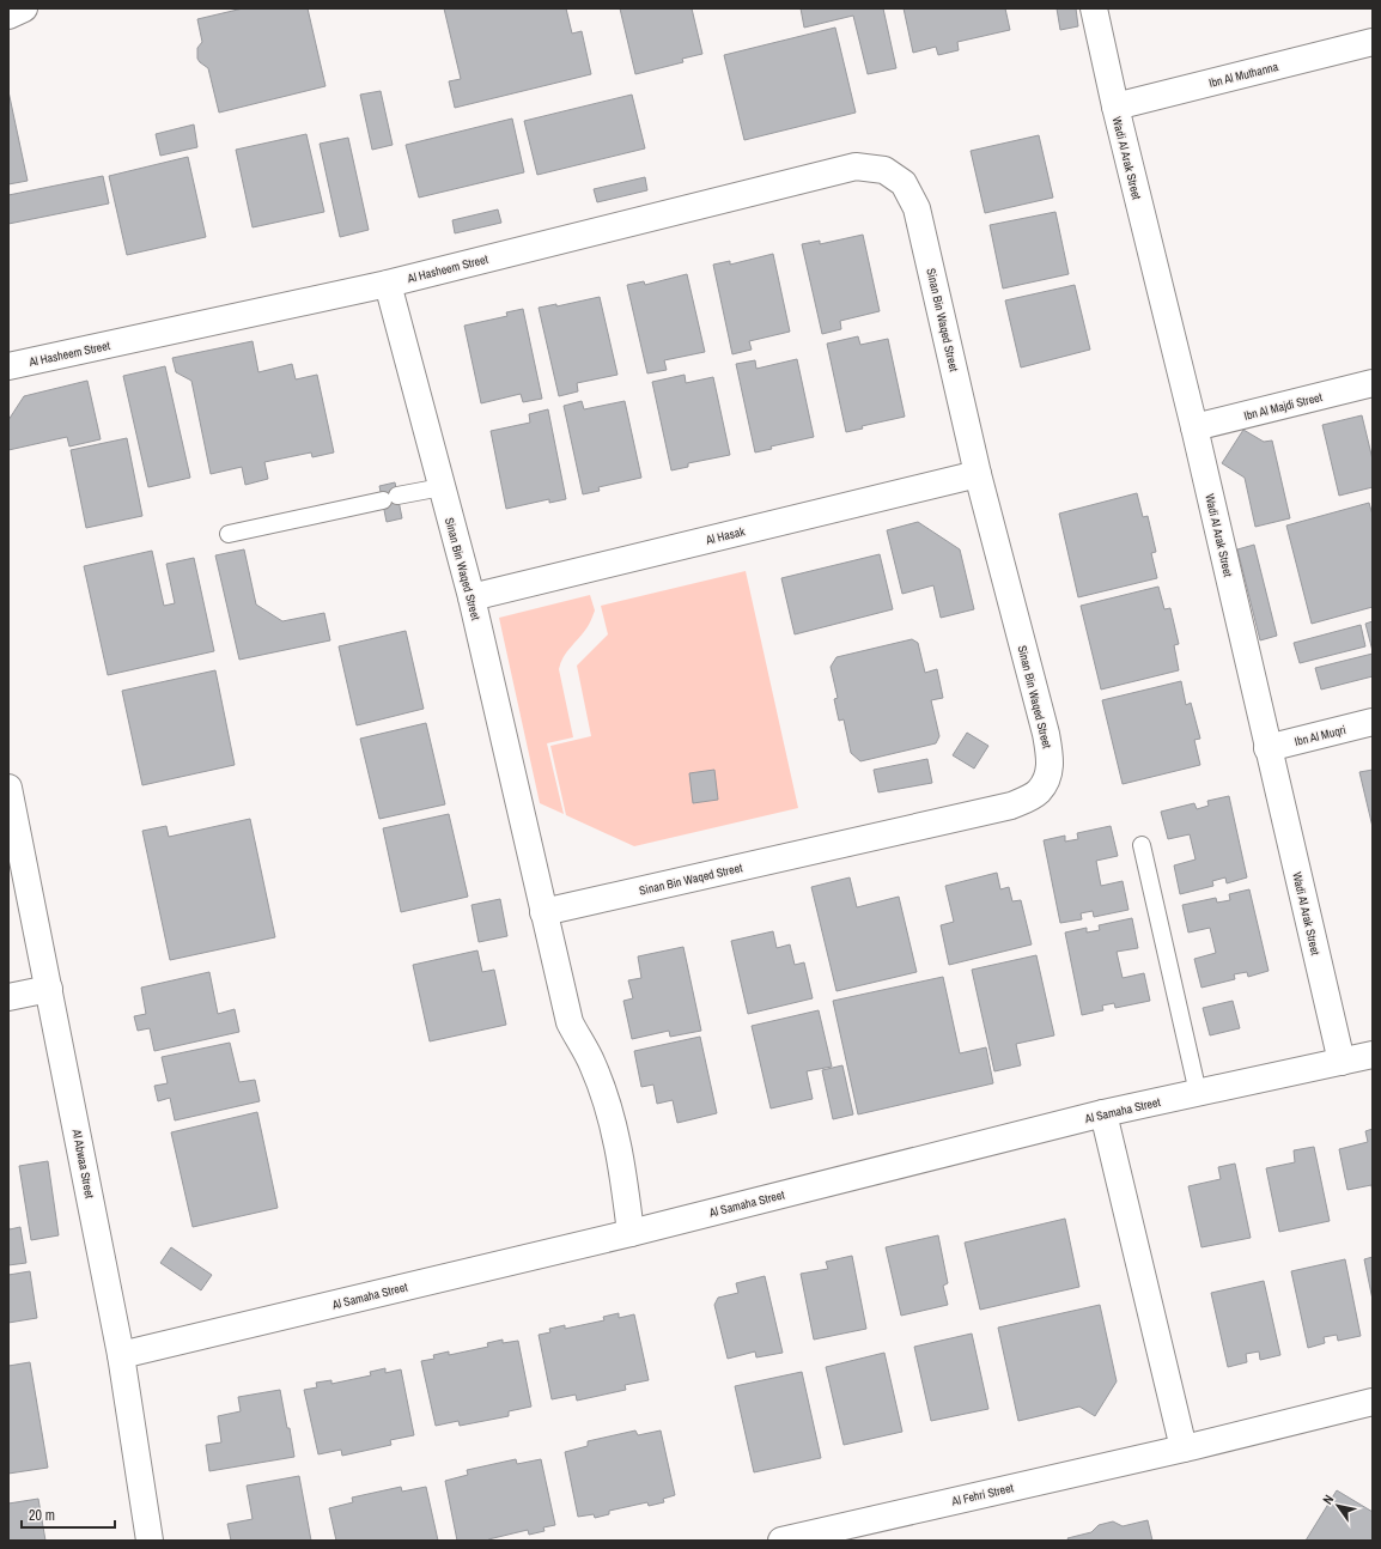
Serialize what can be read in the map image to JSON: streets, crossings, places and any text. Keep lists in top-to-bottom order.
{
  "streets": {
    "street": [
      "Ibn Al Muthanna",
      "Wadi Al Arak Street",
      "Al Hasheem Street",
      "Sinan Bin Waqed Street",
      "Ibn Al Majdi Street",
      "Al Hasak",
      "Ibn Al Muqri",
      "Al Samaha Street",
      "Al Abwaa Street",
      "Al Fehri Street"
    ]
  },
  "crossings": [
    ["Ibn Al Muthanna", "Wadi Al Arak Street"],
    ["Wadi Al Arak Street", "Ibn Al Majdi Street"],
    ["Wadi Al Arak Street", "Ibn Al Muqri"],
    ["Wadi Al Arak Street", "Al Samaha Street"],
    ["Al Hasheem Street", "Sinan Bin Waqed Street"],
    ["Sinan Bin Waqed Street", "Al Hasak"],
    ["Sinan Bin Waqed Street", "Al Samaha Street"],
    ["Al Samaha Street", "Al Abwaa Street"]
  ],
  "scale_bar": "20 m",
  "north": "top left"
}
